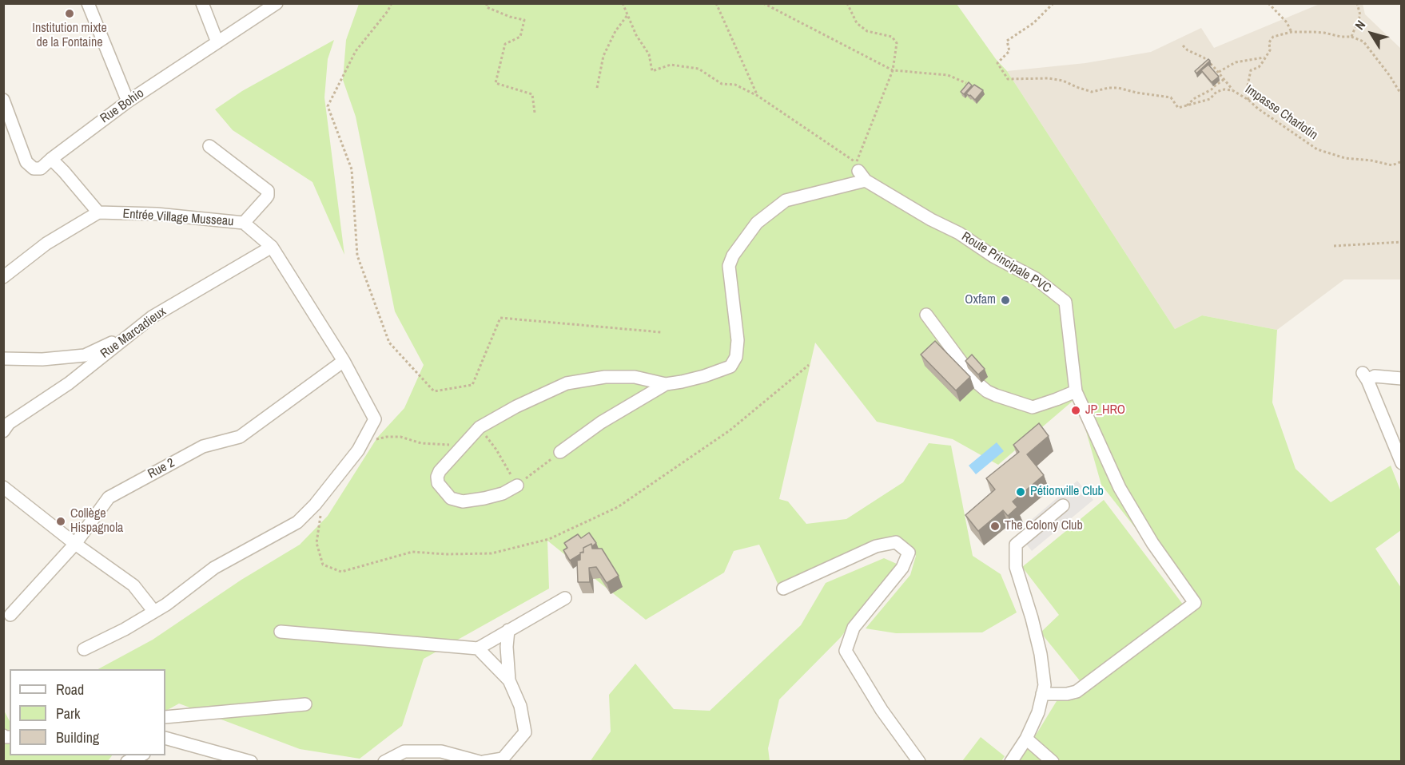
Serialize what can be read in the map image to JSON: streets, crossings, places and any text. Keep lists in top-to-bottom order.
{
  "streets": {
    "street": [
      "Rue Bohio",
      "Entrée Village Musseau",
      "Route Principale PVC",
      "Rue Marcadieux",
      "Rue 2"
    ],
    "path": ["Impasse Charlotin"]
  },
  "crossings": [
    ["Entrée Village Musseau", "Rue Marcadieux"],
    ["Entrée Village Musseau", "Rue 2"]
  ],
  "places": [
    "Institution mixte de la Fontaine",
    "Oxfam",
    "JP_HRO",
    "Pétionville Club",
    "Collège Hispagnola",
    "The Colony Club"
  ],
  "legend": ["Road", "Park", "Building"],
  "north": "top left"
}
